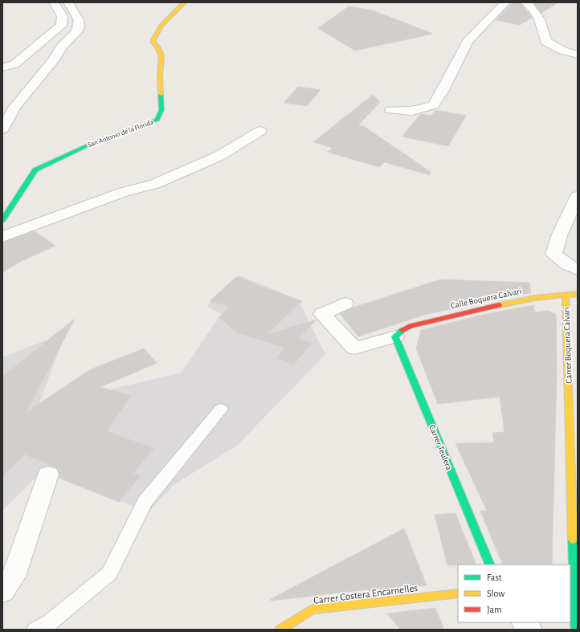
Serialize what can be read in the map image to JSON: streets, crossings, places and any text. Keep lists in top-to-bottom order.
{
  "streets": {
    "street": [
      "San Antonio de la Florida",
      "Calle Boquera Calvari",
      "Carrer Boquera Calvari",
      "Carrer Teulera",
      "Carrer Costera Encarnelles"
    ]
  },
  "crossings": [
    ["Calle Boquera Calvari", "Carrer Boquera Calvari"],
    ["Calle Boquera Calvari", "Carrer Teulera"]
  ],
  "legend": ["Fast", "Slow", "Jam"]
}
